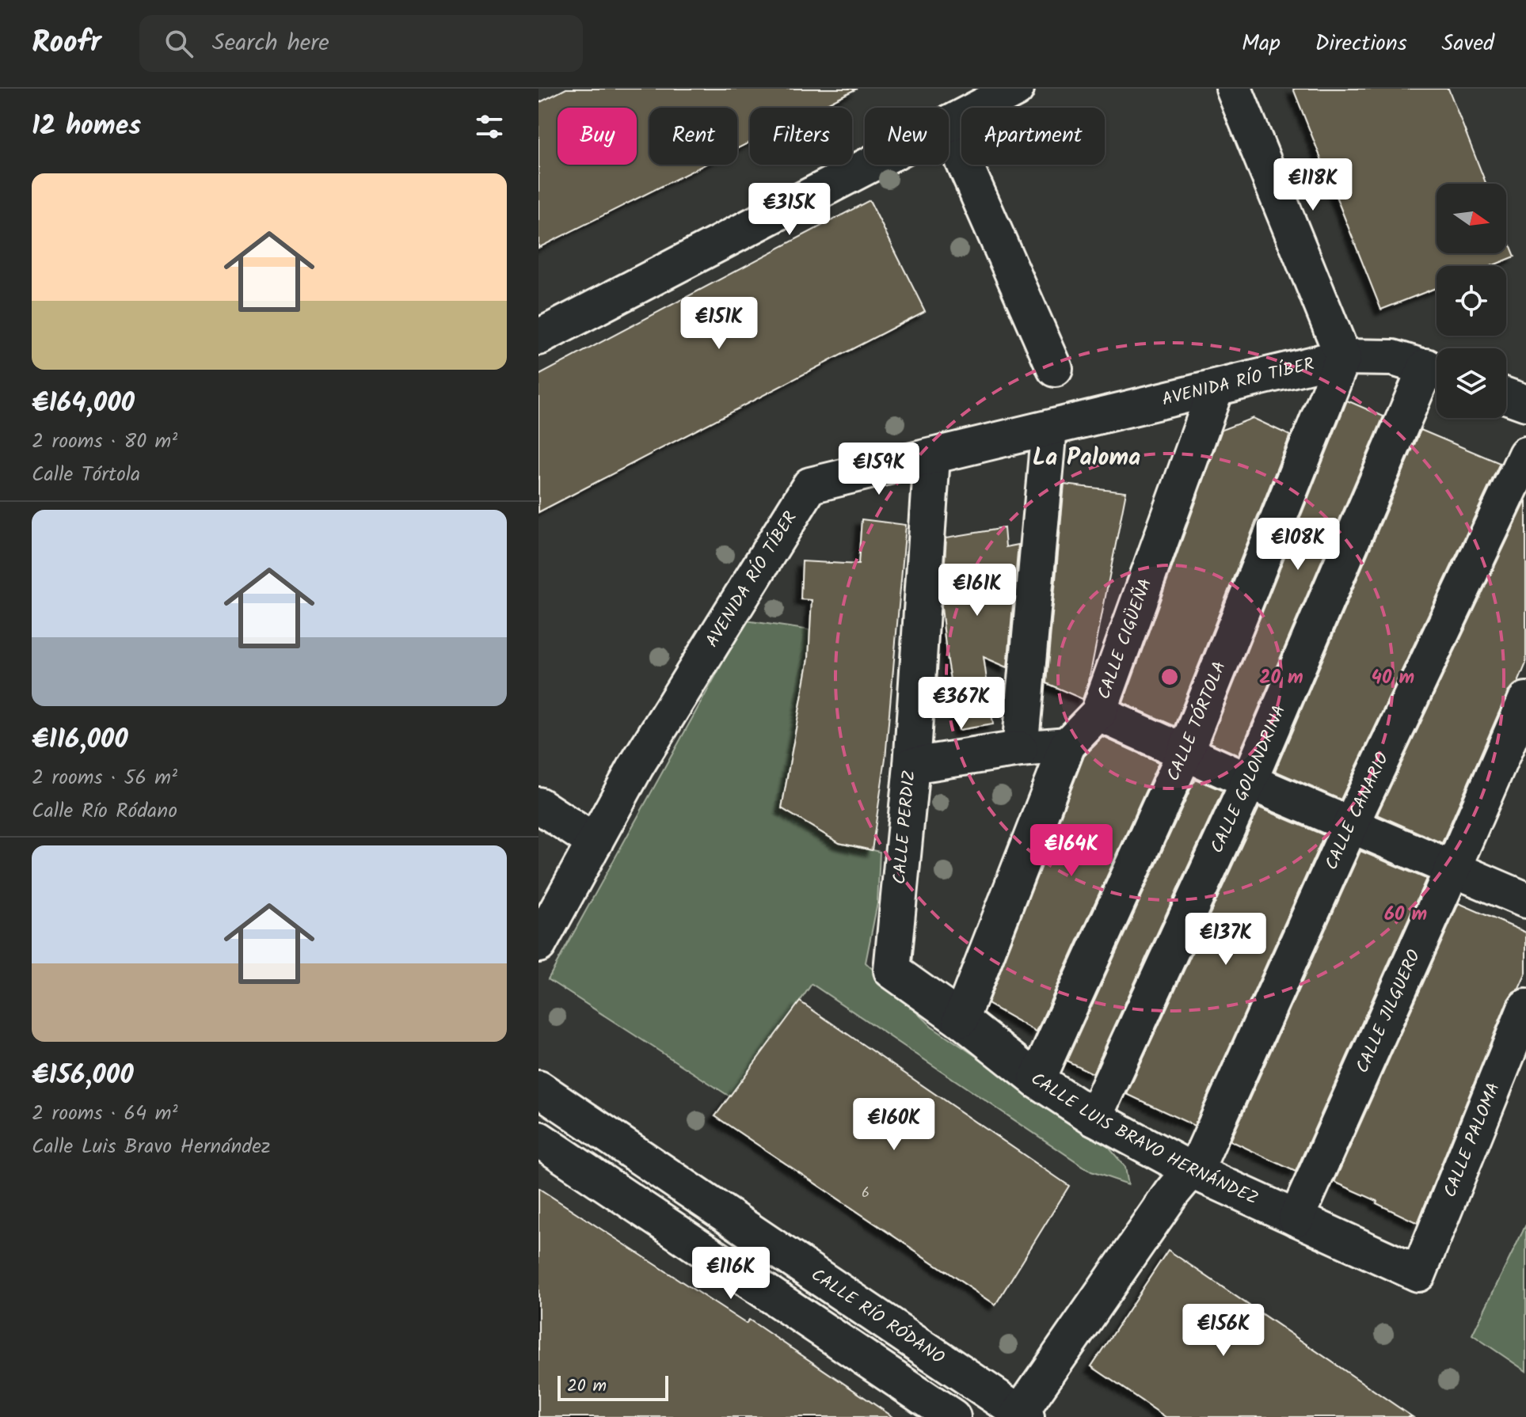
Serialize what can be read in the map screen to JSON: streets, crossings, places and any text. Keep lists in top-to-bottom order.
{
  "streets": {
    "street": [
      "AVENIDA RÍO TÍBER",
      "CALLE CIGÜEÑA",
      "CALLE TÓRTOLA",
      "CALLE GOLONDRINA",
      "CALLE CANARIO",
      "CALLE PERDIZ",
      "CALLE JILGUERO",
      "CALLE LUIS BRAVO HERNÁNDEZ",
      "CALLE PALOMA",
      "CALLE RÍO RÓDANO"
    ]
  },
  "crossings": [
    ["AVENIDA RÍO TÍBER", "CALLE CIGÜEÑA"],
    ["AVENIDA RÍO TÍBER", "CALLE TÓRTOLA"],
    ["AVENIDA RÍO TÍBER", "CALLE GOLONDRINA"],
    ["AVENIDA RÍO TÍBER", "CALLE PERDIZ"],
    ["CALLE CIGÜEÑA", "CALLE LUIS BRAVO HERNÁNDEZ"],
    ["CALLE TÓRTOLA", "CALLE LUIS BRAVO HERNÁNDEZ"],
    ["CALLE GOLONDRINA", "CALLE LUIS BRAVO HERNÁNDEZ"],
    ["CALLE CANARIO", "CALLE LUIS BRAVO HERNÁNDEZ"],
    ["CALLE CANARIO", "CALLE RÍO RÓDANO"],
    ["CALLE PERDIZ", "CALLE LUIS BRAVO HERNÁNDEZ"],
    ["CALLE JILGUERO", "CALLE LUIS BRAVO HERNÁNDEZ"],
    ["CALLE LUIS BRAVO HERNÁNDEZ", "CALLE PALOMA"]
  ],
  "districts": ["La Paloma"],
  "house_numbers": ["6"],
  "scale_bar": "20 m",
  "north": "right",
  "page": {
    "header": "Roofr",
    "search": "Search here",
    "nav": ["Map", "Directions", "Saved"],
    "heading": "12 homes",
    "chip": [
      "Buy",
      "Rent",
      "Filters",
      "New",
      "Apartment"
    ],
    "price": [
      "€118K",
      "€315K",
      "€151K",
      "€159K",
      "€108K",
      "€161K",
      "€367K",
      "€164K",
      "€137K",
      "€160K",
      "€116K",
      "€156K"
    ],
    "list": [
      {
        "name": "€164,000",
        "note": "2 rooms · 80 m² · Calle Tórtola"
      },
      {
        "name": "€116,000",
        "note": "2 rooms · 56 m² · Calle Río Ródano"
      },
      {
        "name": "€156,000",
        "note": "2 rooms · 64 m² · Calle Luis Bravo Hernández"
      }
    ],
    "scale": "20 m"
  },
  "rings": ["20 m", "40 m", "60 m"]
}
